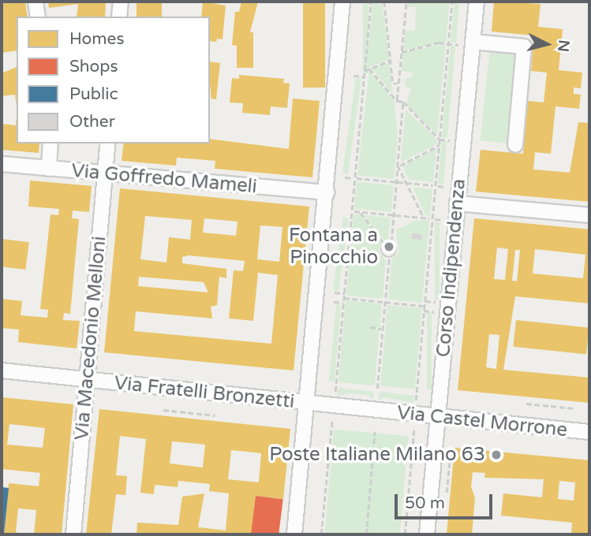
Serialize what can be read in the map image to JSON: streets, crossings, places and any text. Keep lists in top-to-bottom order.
{
  "streets": {
    "street": [
      "Via Goffredo Mameli",
      "Corso Indipendenza",
      "Via Macedonio Melloni",
      "Via Fratelli Bronzetti",
      "Via Castel Morrone"
    ]
  },
  "crossings": [
    ["Via Goffredo Mameli", "Via Macedonio Melloni"],
    ["Corso Indipendenza", "Via Castel Morrone"],
    ["Via Macedonio Melloni", "Via Fratelli Bronzetti"],
    ["Via Fratelli Bronzetti", "Via Castel Morrone"]
  ],
  "places": ["Fontana a Pinocchio", "Poste Italiane Milano 63"],
  "legend": [
    "Homes",
    "Shops",
    "Public",
    "Other"
  ],
  "scale_bar": "50 m",
  "north": "right"
}
